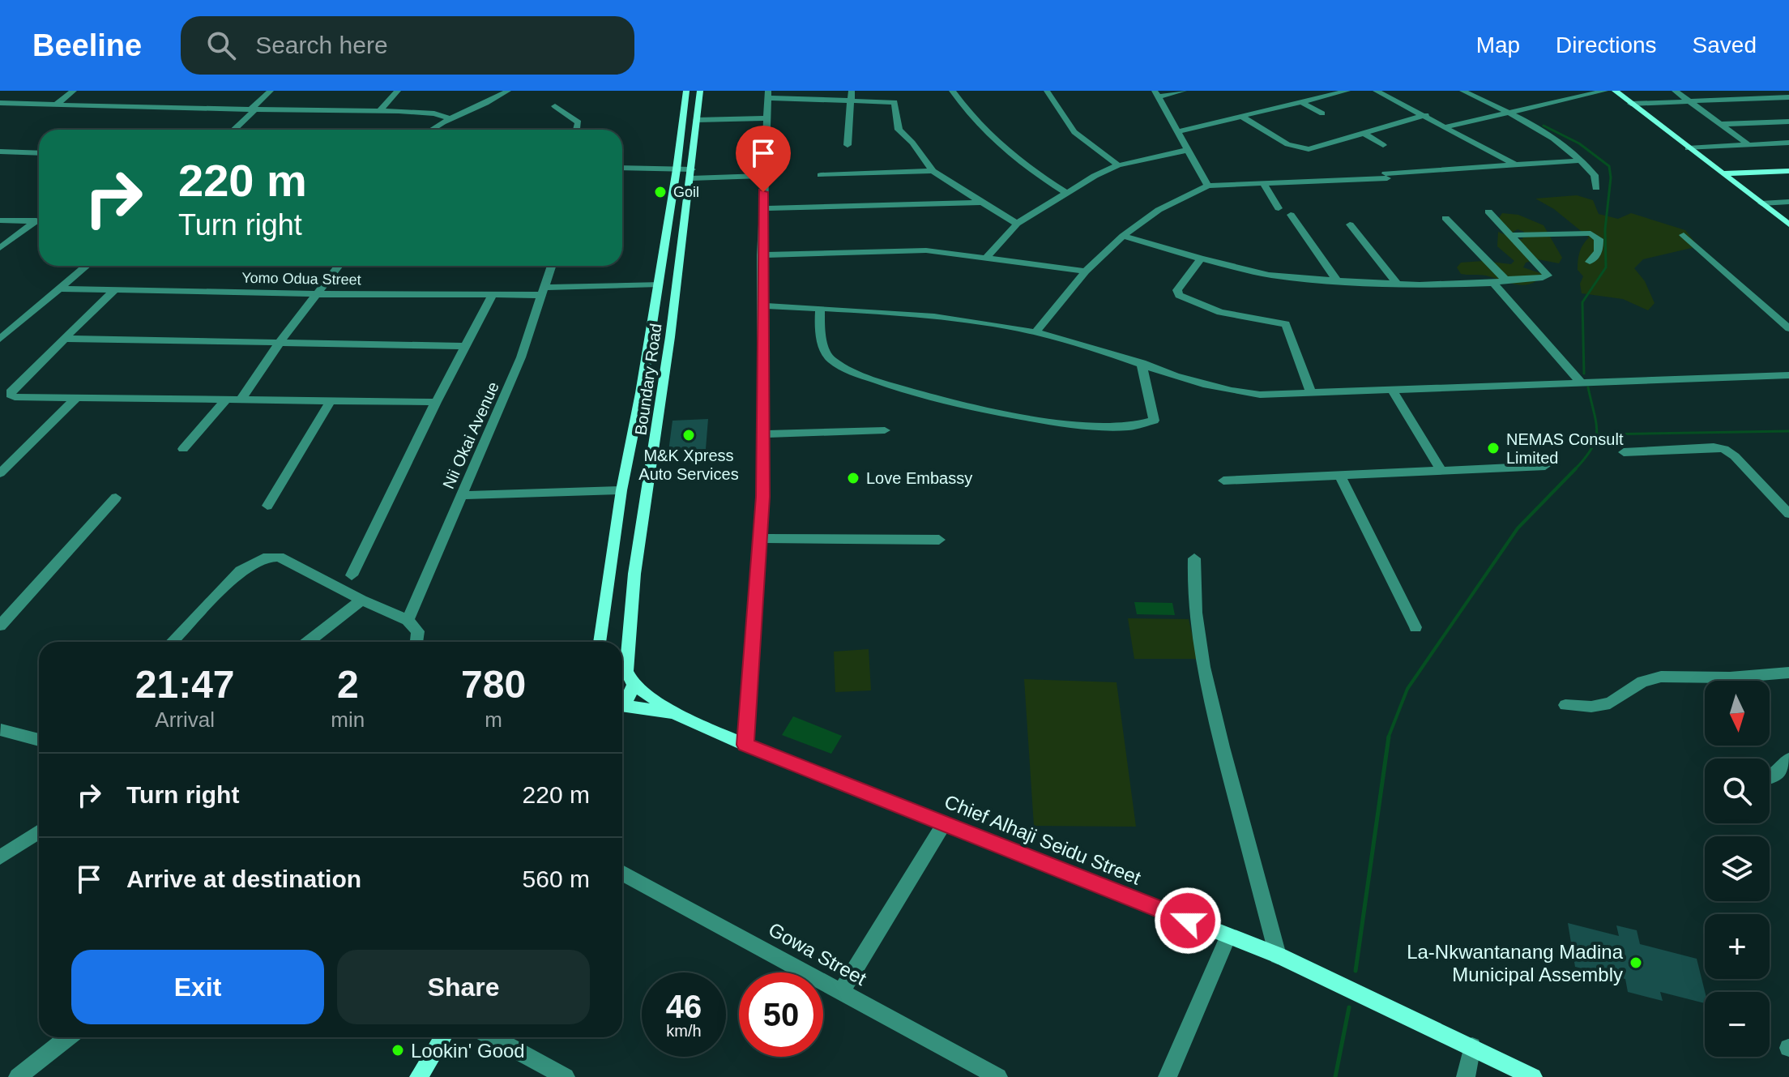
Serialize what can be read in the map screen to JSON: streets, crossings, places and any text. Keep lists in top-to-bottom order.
{
  "streets": {
    "main road": ["Boundary Road", "Chief Alhaji Seidu Street"],
    "street": ["Yomo Odua Street", "Nii Okai Avenue", "Gowa Street"]
  },
  "crossings": [
    ["Yomo Odua Street", "Boundary Road"],
    ["Yomo Odua Street", "Nii Okai Avenue"],
    ["Boundary Road", "Chief Alhaji Seidu Street"]
  ],
  "places": [
    "Goil",
    "M&K Xpress Auto Services",
    "NEMAS Consult Limited",
    "Love Embassy",
    "La-Nkwantanang Madina Municipal Assembly",
    "Lookin' Good"
  ],
  "north": "bottom",
  "page": {
    "header": "Beeline",
    "search": "Search here",
    "nav": ["Map", "Directions", "Saved"],
    "turn": ["220 m", "Turn right"],
    "eta": [
      "21:47",
      "Arrival",
      "2",
      "min",
      "780",
      "m"
    ],
    "map_buttons": ["+", "−"],
    "list": [
      {
        "name": "Turn right",
        "value": "220 m"
      },
      {
        "name": "Arrive at destination",
        "value": "560 m"
      }
    ],
    "buttons": ["Exit", "Share"],
    "speed": "46 km/h",
    "limit": "50"
  }
}
